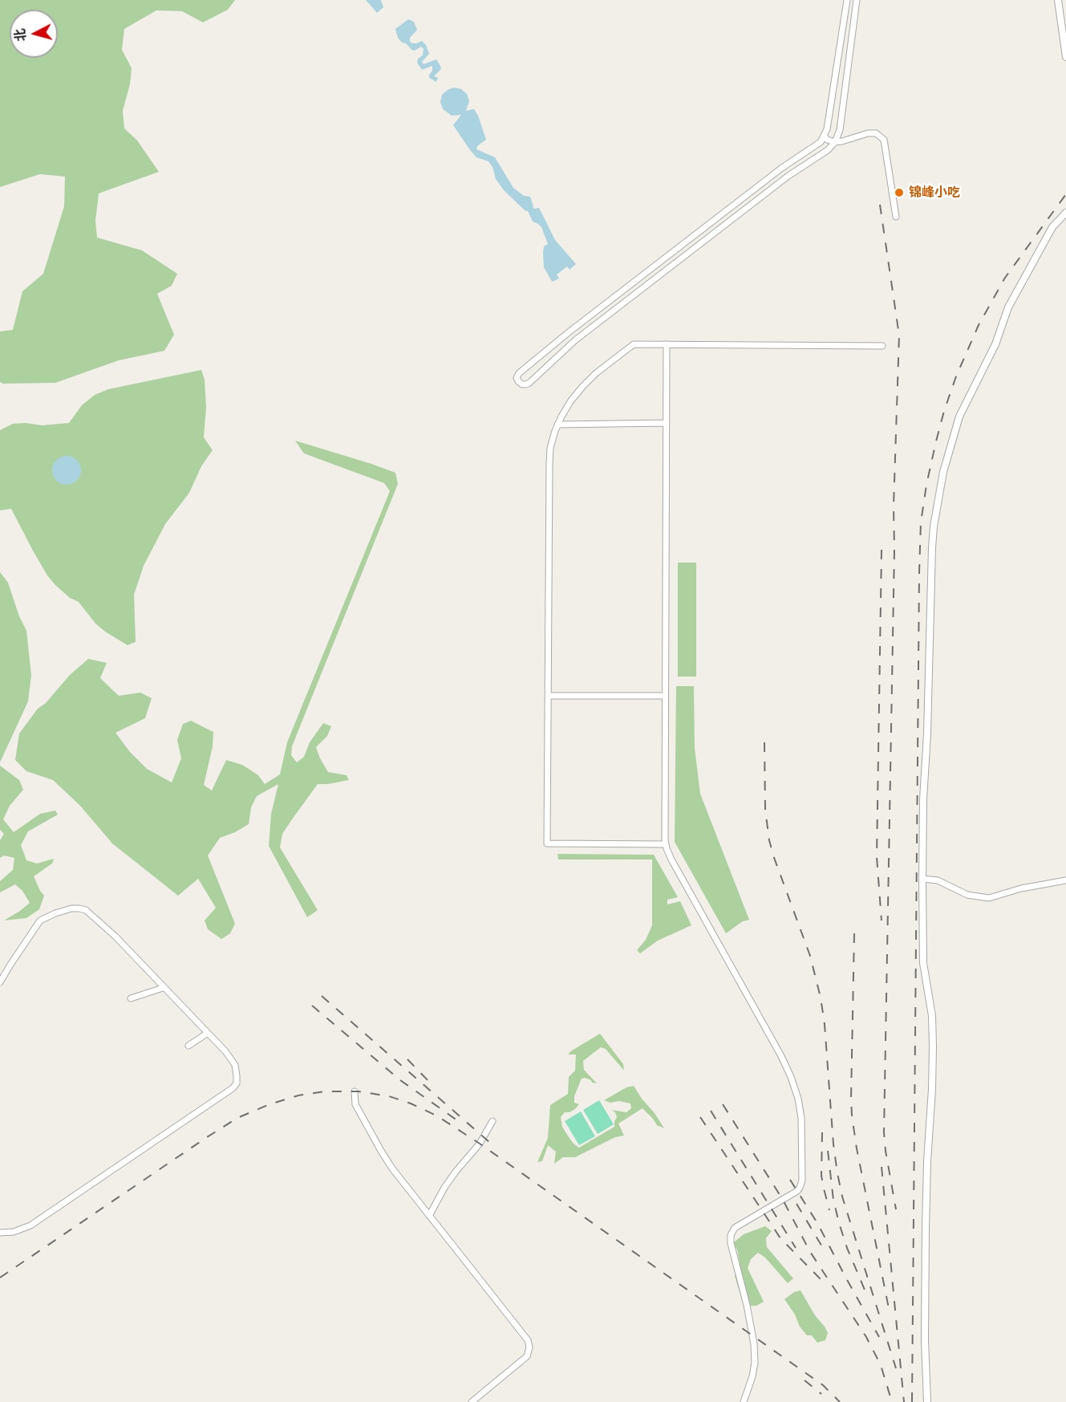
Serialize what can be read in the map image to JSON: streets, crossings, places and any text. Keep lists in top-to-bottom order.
{
  "places": ["锦峰小吃"],
  "north": "left"
}
